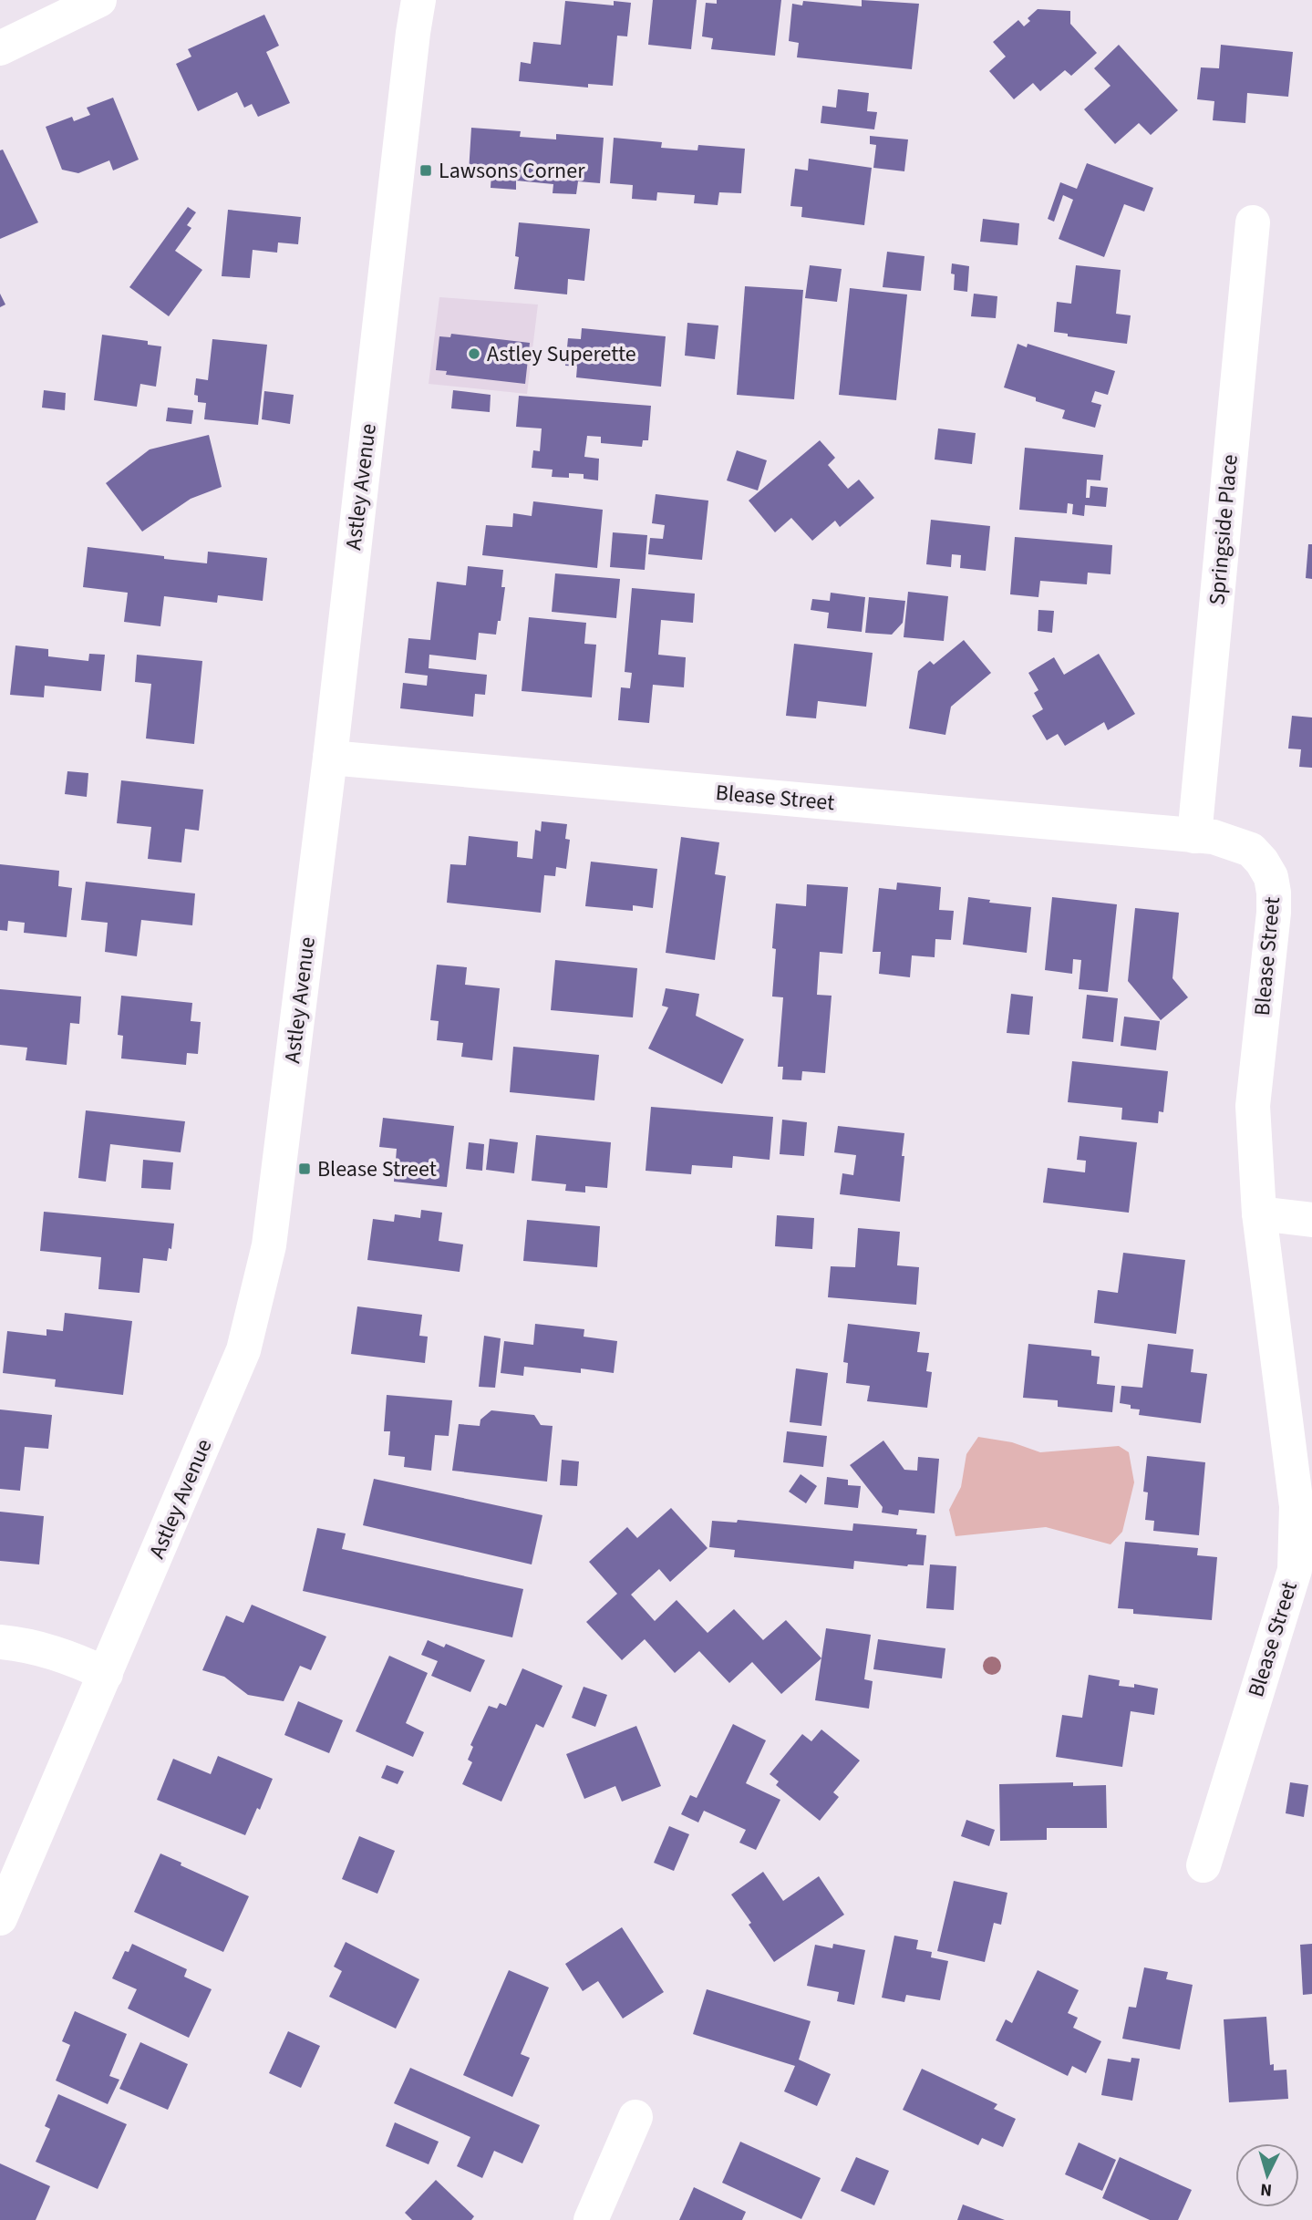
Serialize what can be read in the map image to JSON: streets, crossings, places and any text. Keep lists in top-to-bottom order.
{
  "streets": {
    "street": ["Astley Avenue", "Springside Place", "Blease Street"]
  },
  "crossings": [
    ["Astley Avenue", "Blease Street"],
    ["Springside Place", "Blease Street"]
  ],
  "places": {
    "transit": ["Lawsons Corner", "Blease Street"],
    "other": ["Astley Superette"]
  },
  "north": "bottom"
}
